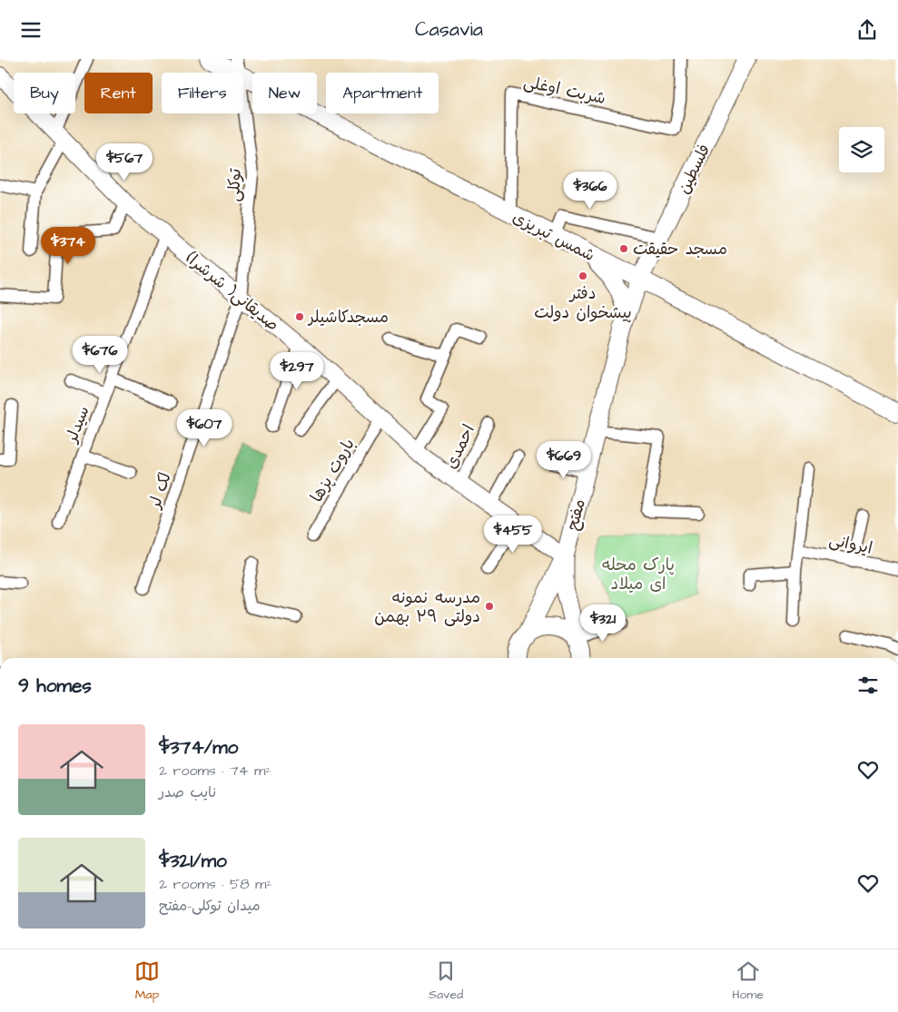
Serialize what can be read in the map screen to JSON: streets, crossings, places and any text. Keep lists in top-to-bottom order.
{
  "streets": {
    "main road": ["فلسطین", "شمس تبریزی", "مفتح"],
    "street": [
      "شربت اوغلی",
      "توکلی",
      "(شرشرا )صدیقانی",
      "سیدلر",
      "احمدی",
      "باروت پزها",
      "لک لر",
      "ایروانی"
    ]
  },
  "crossings": [
    ["شربت اوغلی", "شمس تبریزی"],
    ["فلسطین", "شمس تبریزی"],
    ["فلسطین", "مفتح"],
    ["توکلی", "شمس تبریزی"],
    ["توکلی", "(شرشرا )صدیقانی"],
    ["توکلی", "لک لر"],
    ["شمس تبریزی", "مفتح"],
    ["(شرشرا )صدیقانی", "سیدلر"],
    ["(شرشرا )صدیقانی", "احمدی"],
    ["(شرشرا )صدیقانی", "باروت پزها"],
    ["(شرشرا )صدیقانی", "لک لر"],
    ["(شرشرا )صدیقانی", "مفتح"]
  ],
  "parks": ["پارک محله ای میلاد"],
  "places": [
    "مسجد حقیقت",
    "دفتر پیشخوان دولت",
    "مسجدکاشیلر",
    "مدرسه نمونه دولتی ۲۹ بهمن"
  ],
  "page": {
    "header": "Casavia",
    "chip": [
      "Buy",
      "Rent",
      "Filters",
      "New",
      "Apartment"
    ],
    "price": [
      "$567",
      "$366",
      "$374",
      "$676",
      "$297",
      "$607",
      "$669",
      "$455",
      "$321"
    ],
    "heading": "9 homes",
    "list": [
      {
        "name": "$374/mo",
        "note": "2 rooms · 74 m² · نایب صدر"
      },
      {
        "name": "$321/mo",
        "note": "2 rooms · 58 m² · میدان توکلی-مفتح"
      }
    ],
    "tabs": ["Map", "Saved", "Home"]
  }
}
